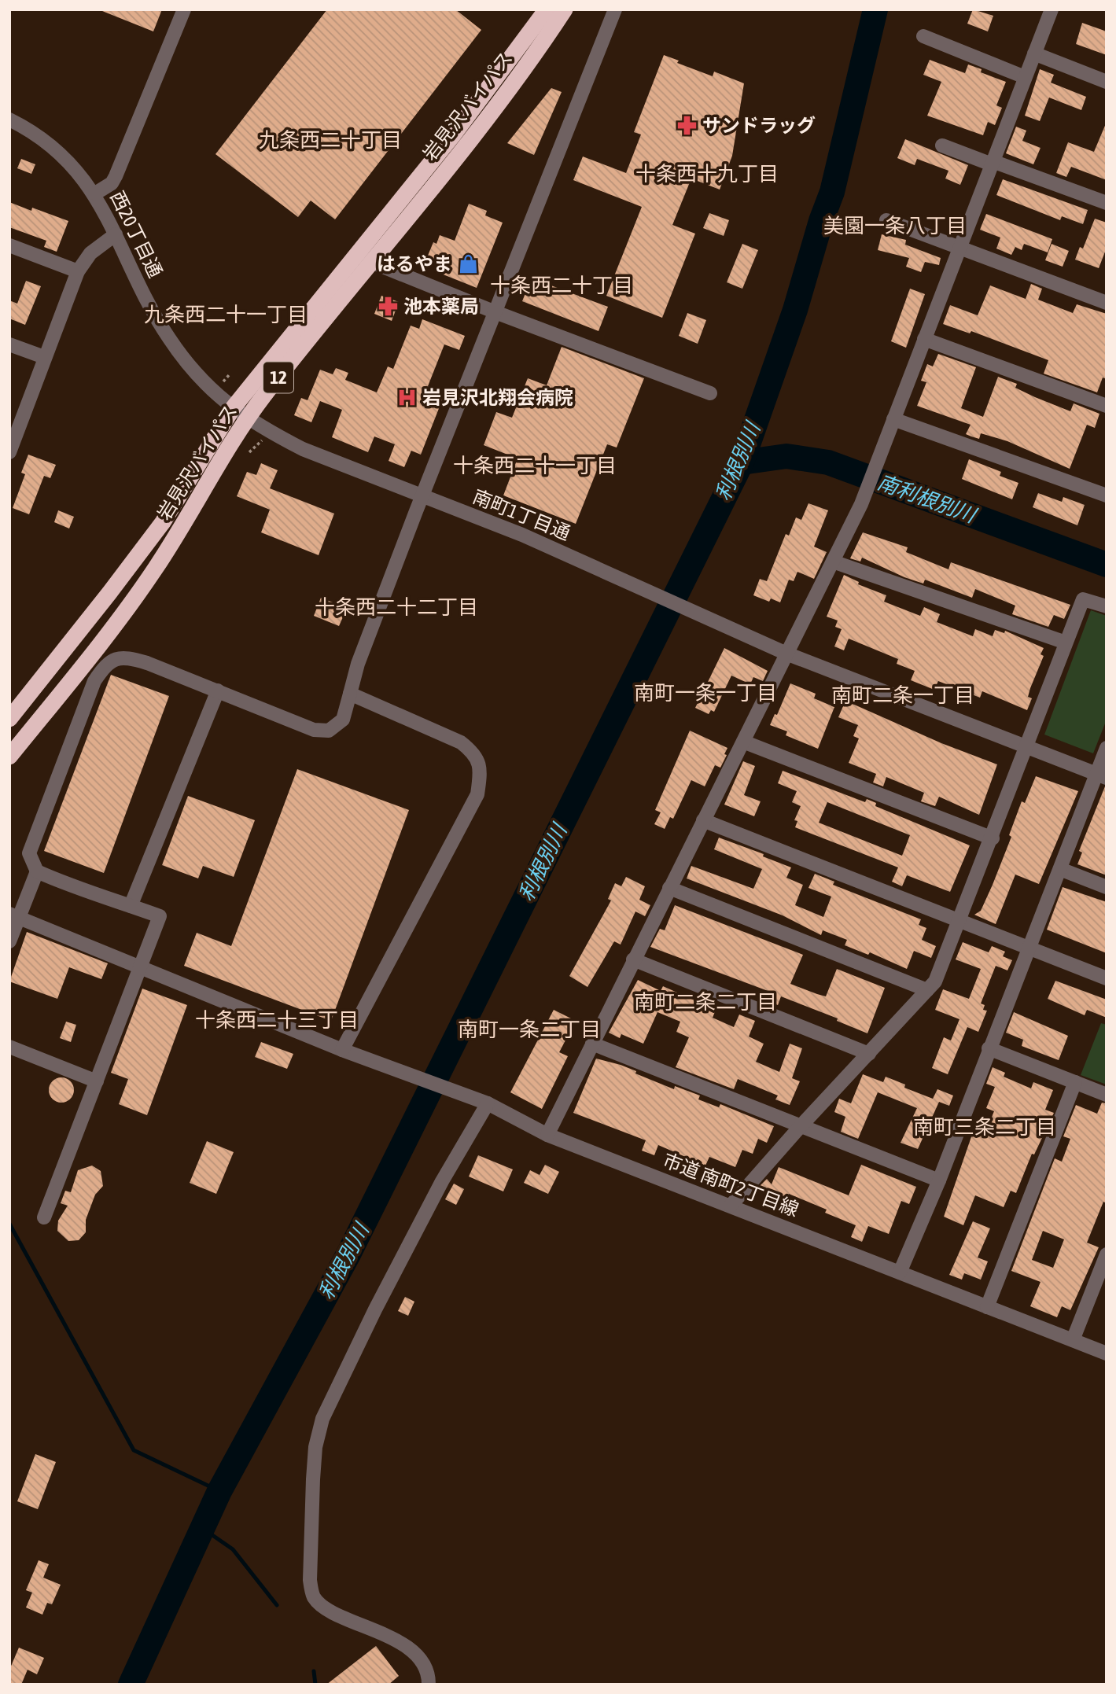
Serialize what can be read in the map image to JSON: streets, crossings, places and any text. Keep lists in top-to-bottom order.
{
  "streets": {
    "highway": ["岩見沢バイパス", "12"],
    "street": ["西20丁目通", "南町1丁目通", "市道 南町2丁目線"]
  },
  "crossings": [
    ["岩見沢バイパス", "西20丁目通"],
    ["岩見沢バイパス", "南町1丁目通"],
    ["西20丁目通", "南町1丁目通"]
  ],
  "districts": [
    "九条西二十丁目",
    "十条西十九丁目",
    "美園一条八丁目",
    "十条西二十丁目",
    "九条西二十一丁目",
    "十条西二十一丁目",
    "十条西二十二丁目",
    "南町一条一丁目",
    "南町二条一丁目",
    "南町二条二丁目",
    "十条西二十三丁目",
    "南町一条二丁目",
    "南町三条二丁目"
  ],
  "water": ["利根別川", "南利根別川"],
  "places": {
    "pharmacy": ["サンドラッグ", "池本薬局"],
    "shop": ["はるやま"],
    "hospital": ["岩見沢北翔会病院"]
  }
}
